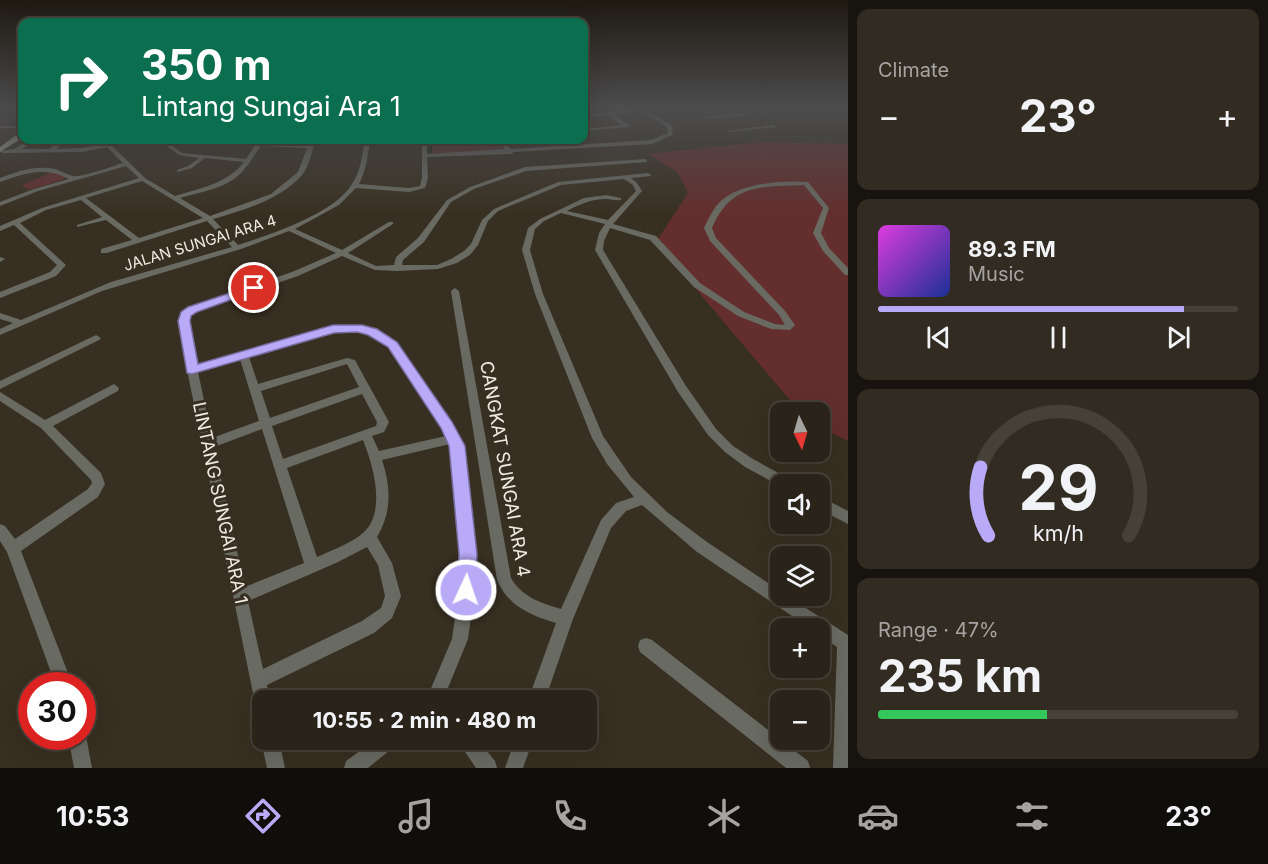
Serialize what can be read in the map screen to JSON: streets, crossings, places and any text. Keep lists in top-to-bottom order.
{
  "streets": {
    "street": ["JALAN SUNGAI ARA 4", "CANGKAT SUNGAI ARA 4", "LINTANG SUNGAI ARA 1"]
  },
  "north": "bottom",
  "page": {
    "tile": [
      "Climate",
      ["Range · 47%", "235 km"]
    ],
    "turn": ["350 m", "Lintang Sungai Ara 1"],
    "heat": ["−", "23°", "+"],
    "song": ["89.3 FM", "Music"],
    "map_buttons": ["+", "−"],
    "limit": "30",
    "trip": "10:55 · 2 min · 480 m",
    "tabs": ["10:53", "23°"],
    "gauge": ["29", "km/h"]
  }
}
